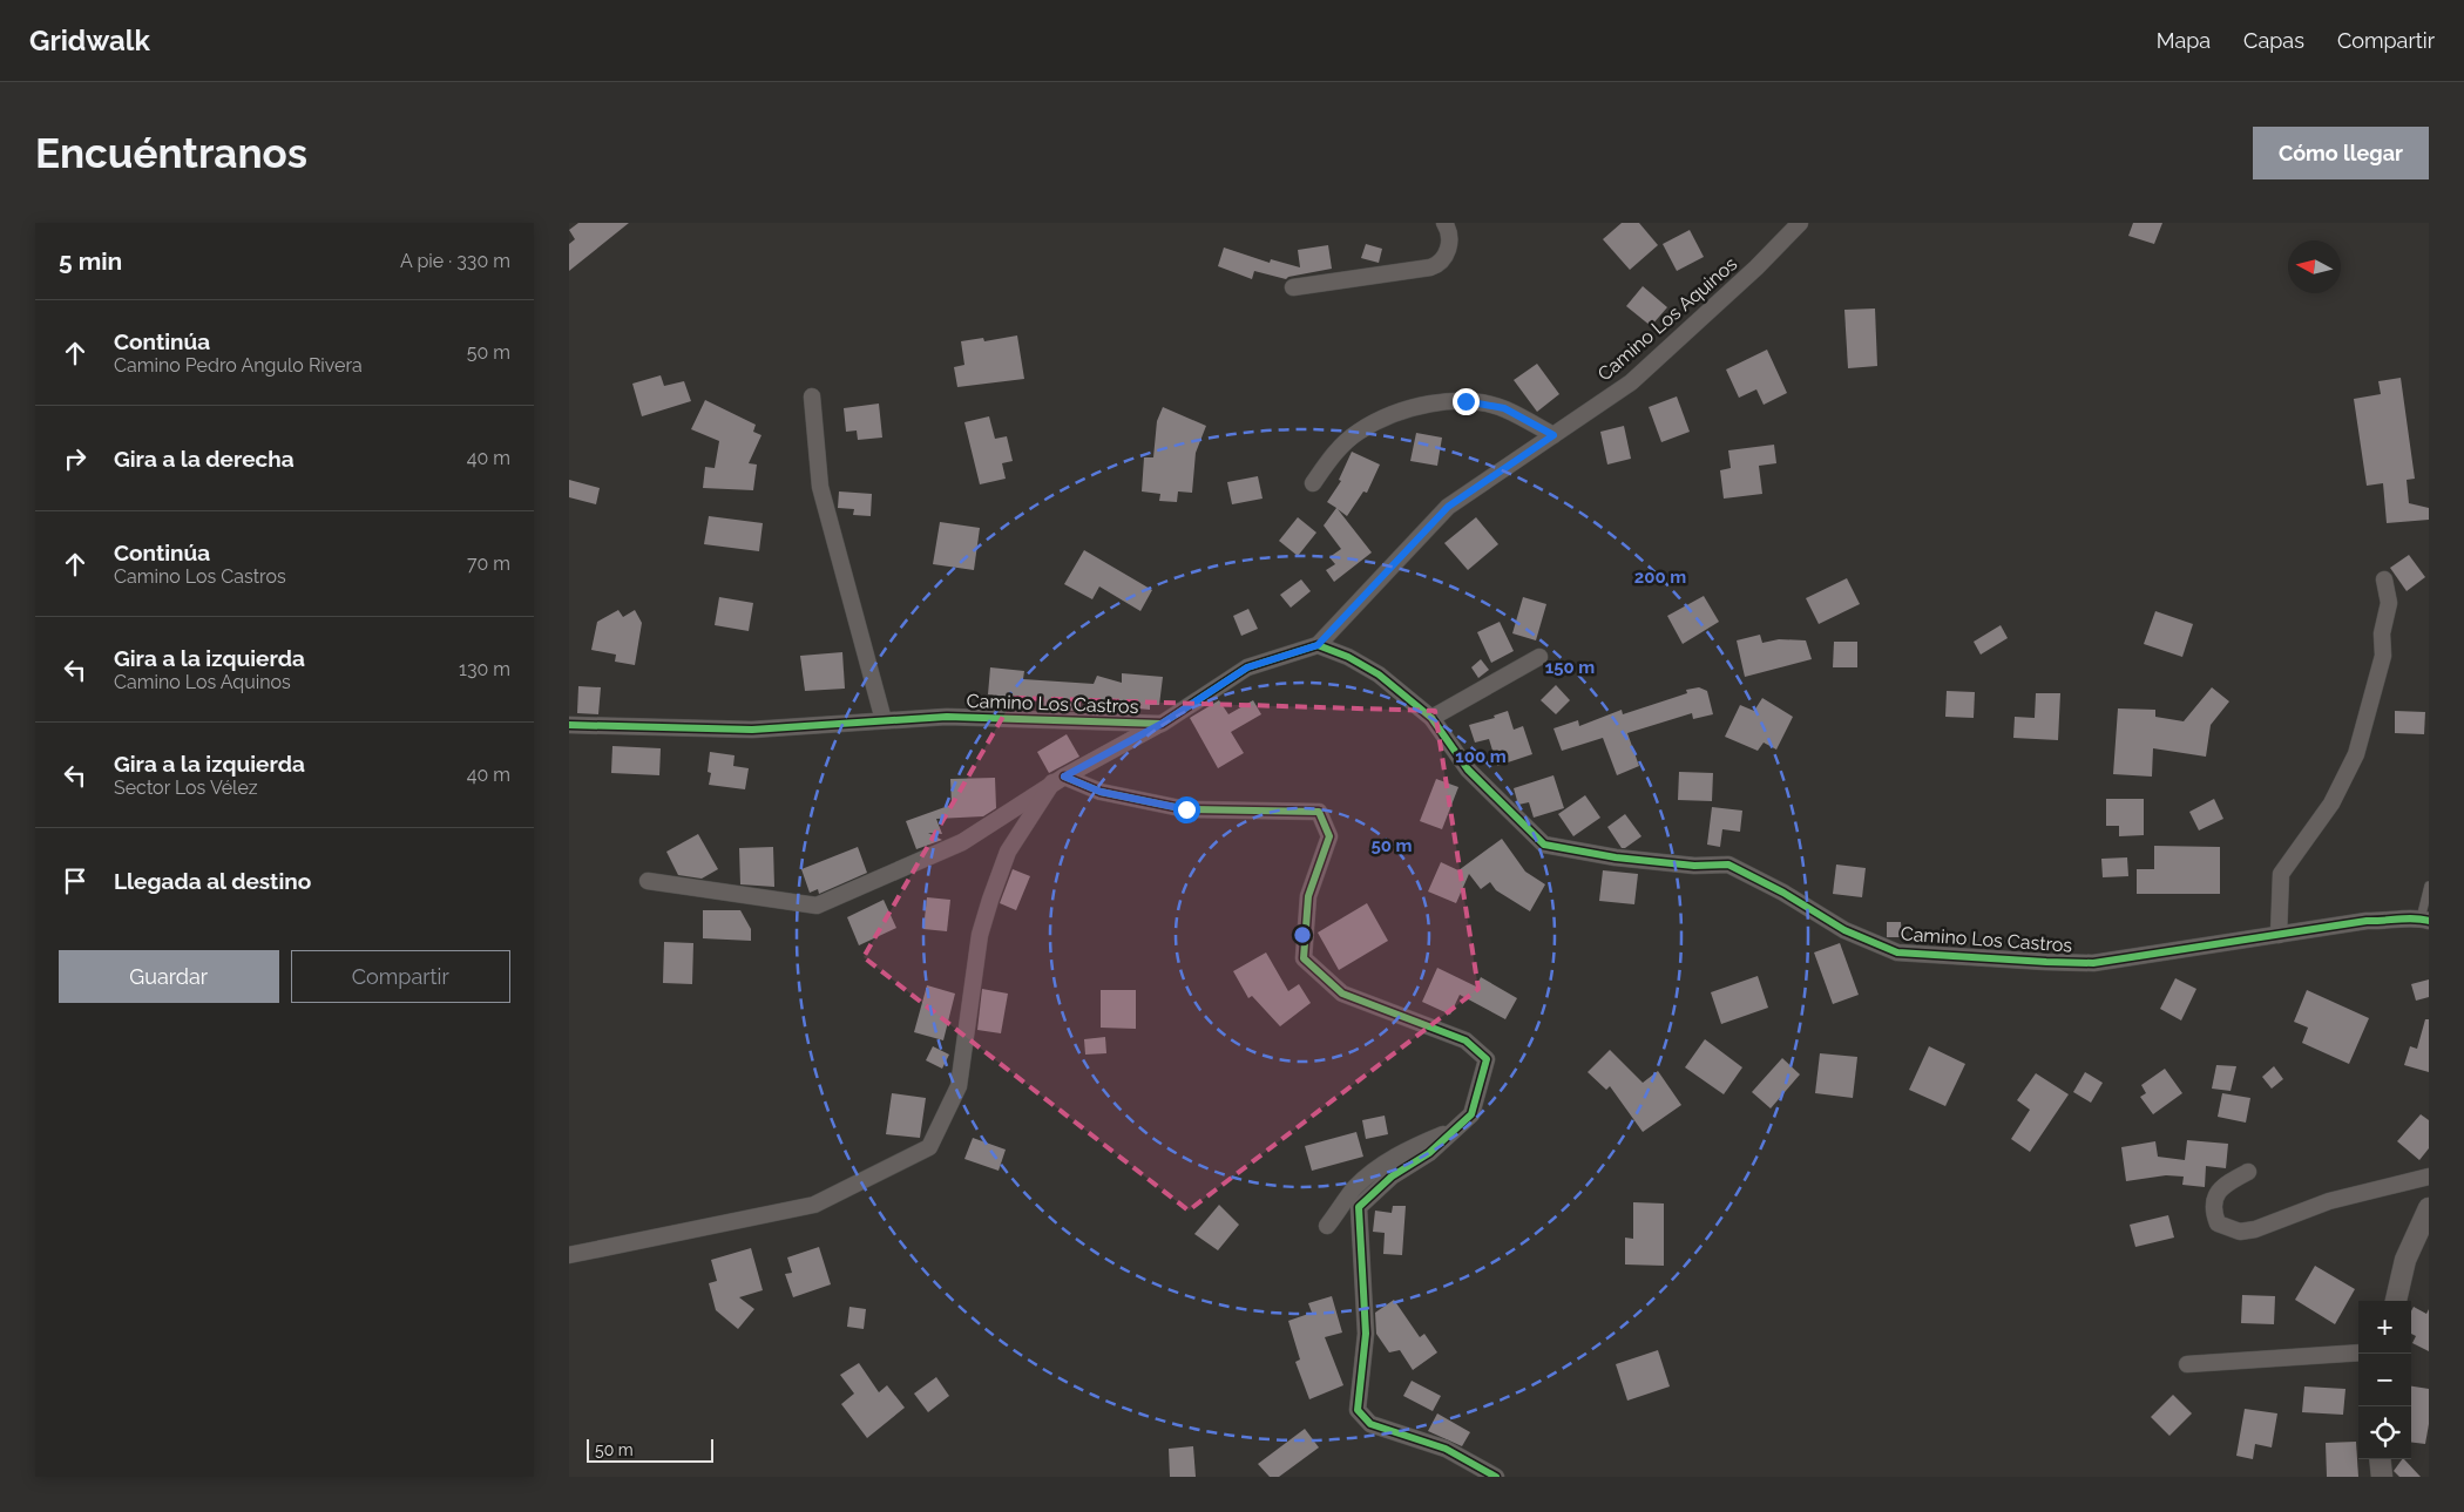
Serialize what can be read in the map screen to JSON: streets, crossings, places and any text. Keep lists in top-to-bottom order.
{
  "streets": {
    "street": ["Camino Los Aquinos", "Camino Los Castros"]
  },
  "crossings": [
    ["Camino Los Aquinos", "Camino Los Castros"]
  ],
  "scale_bar": "50 m",
  "north": "left",
  "page": {
    "header": "Gridwalk",
    "nav": ["Mapa", "Capas", "Compartir"],
    "buttons": [
      "Cómo llegar",
      ["Guardar", "Compartir"]
    ],
    "title": "Encuéntranos",
    "heading": ["5 min", "A pie · 330 m"],
    "list": [
      ["Continúa", "Camino Pedro Angulo Rivera", "50 m"],
      ["Gira a la derecha", "40 m"],
      ["Continúa", "Camino Los Castros", "70 m"],
      ["Gira a la izquierda", "Camino Los Aquinos", "130 m"],
      ["Gira a la izquierda", "Sector Los Vélez", "40 m"],
      "Llegada al destino"
    ],
    "map_buttons": ["+", "−"],
    "scale": "50 m"
  },
  "rings": [
    "200 m",
    "150 m",
    "100 m",
    "50 m"
  ]
}
